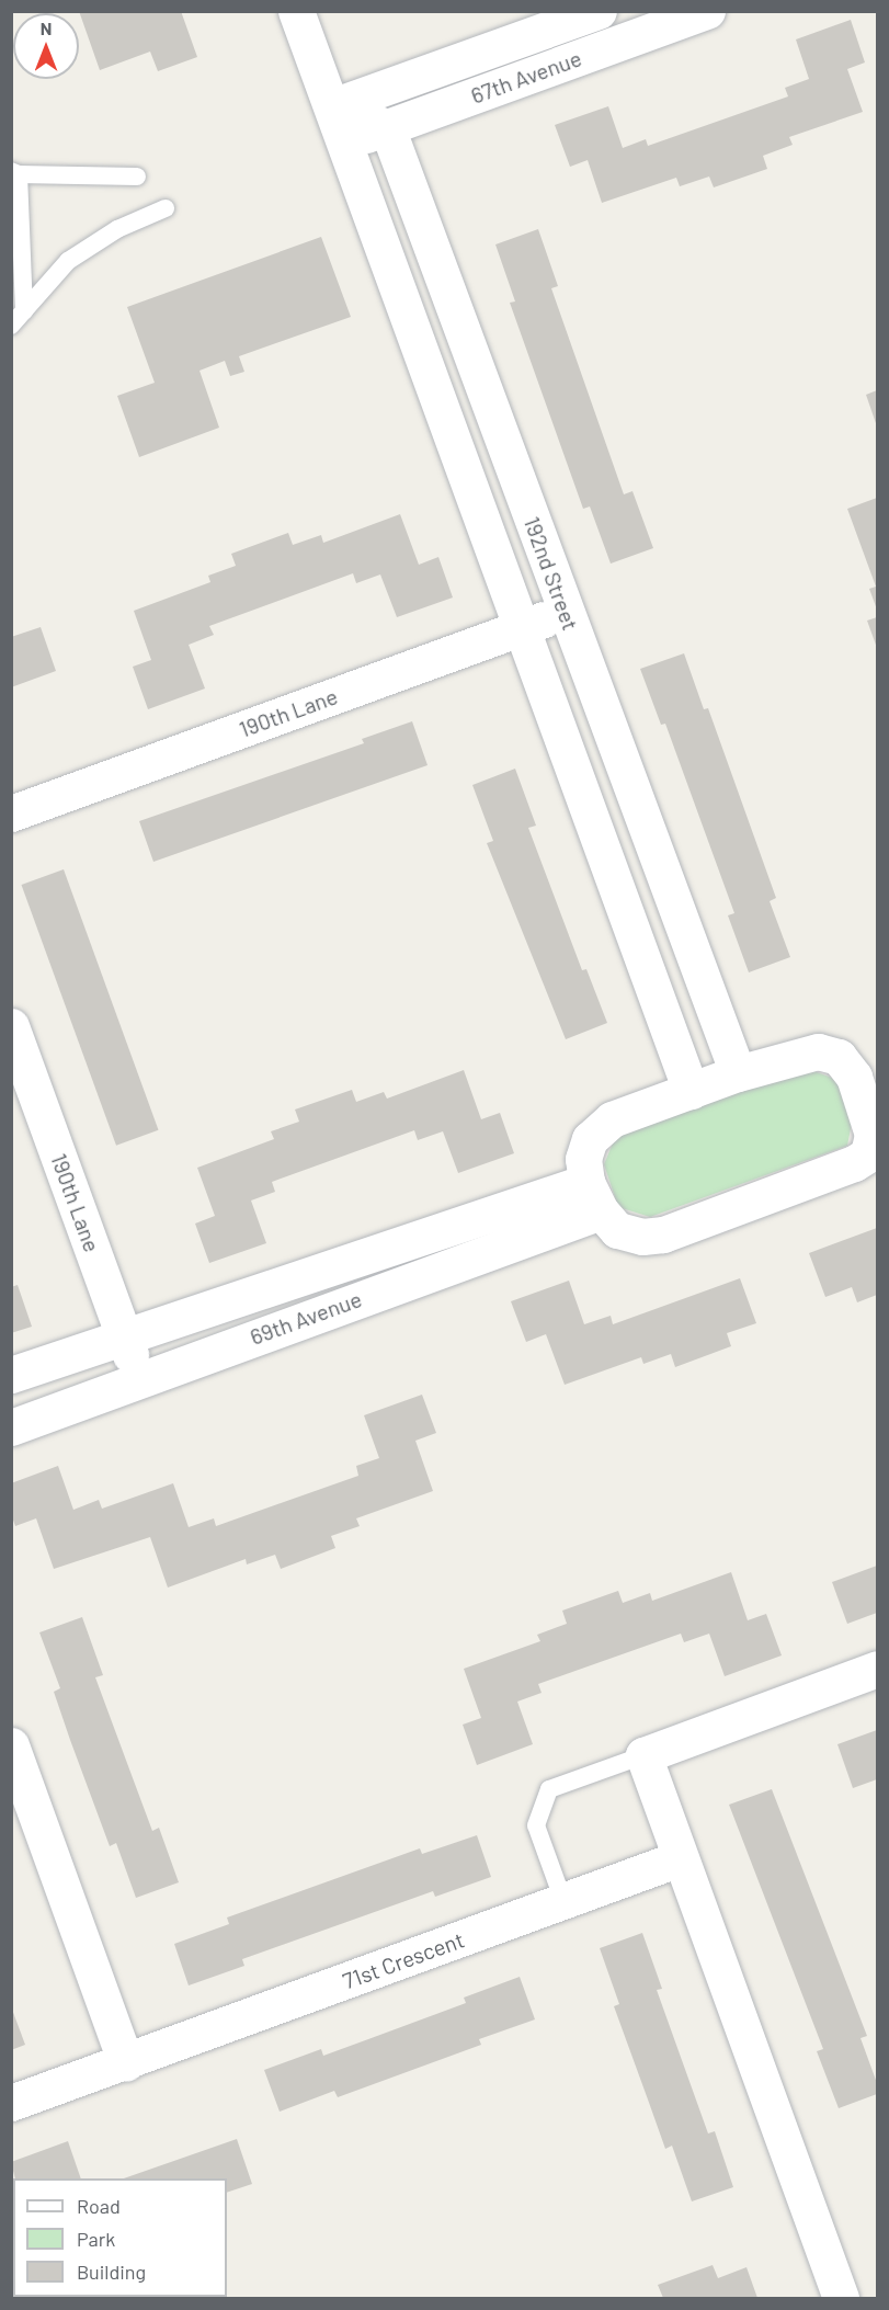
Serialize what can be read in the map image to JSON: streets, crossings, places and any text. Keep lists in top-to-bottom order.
{
  "streets": {
    "street": [
      "67th Avenue",
      "192nd Street",
      "190th Lane",
      "69th Avenue",
      "71st Crescent"
    ]
  },
  "crossings": [
    ["67th Avenue", "192nd Street"],
    ["192nd Street", "190th Lane"],
    ["190th Lane", "69th Avenue"]
  ],
  "legend": ["Road", "Park", "Building"],
  "north": "top"
}
